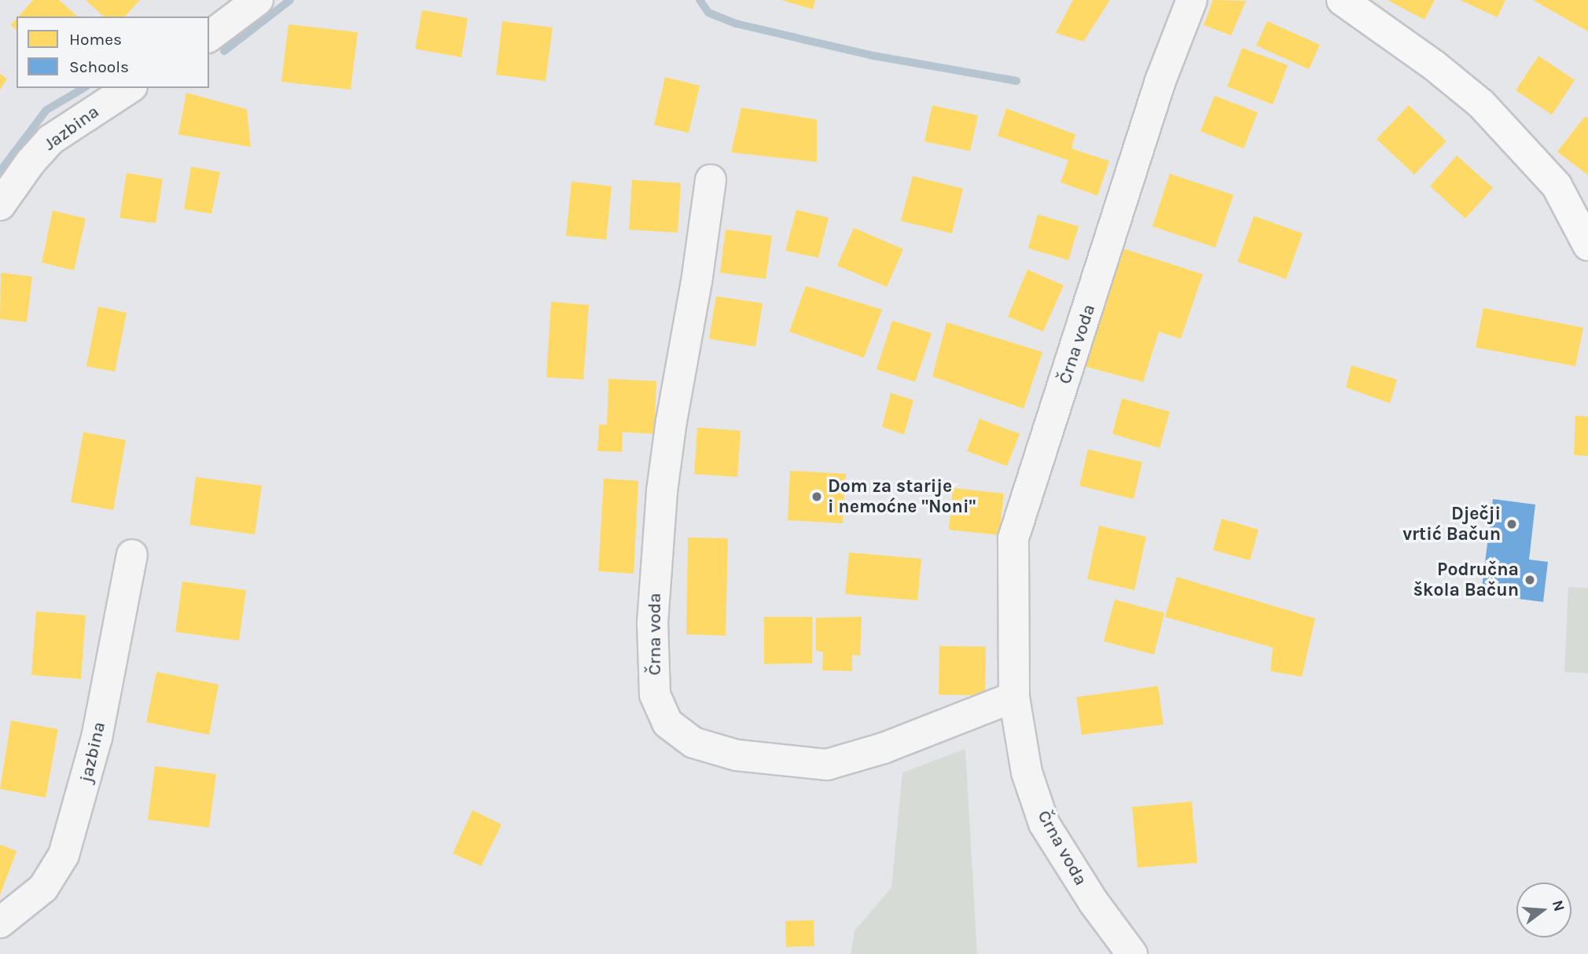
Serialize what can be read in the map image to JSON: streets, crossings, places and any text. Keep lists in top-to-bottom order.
{
  "streets": {
    "street": ["Jazbina", "Črna voda", "jazbina"]
  },
  "places": ["Dom za starije i nemoćne \"Noni\"", "Dječji vrtić Bačun", "Područna škola Bačun"],
  "legend": ["Homes", "Schools"],
  "north": "right"
}
